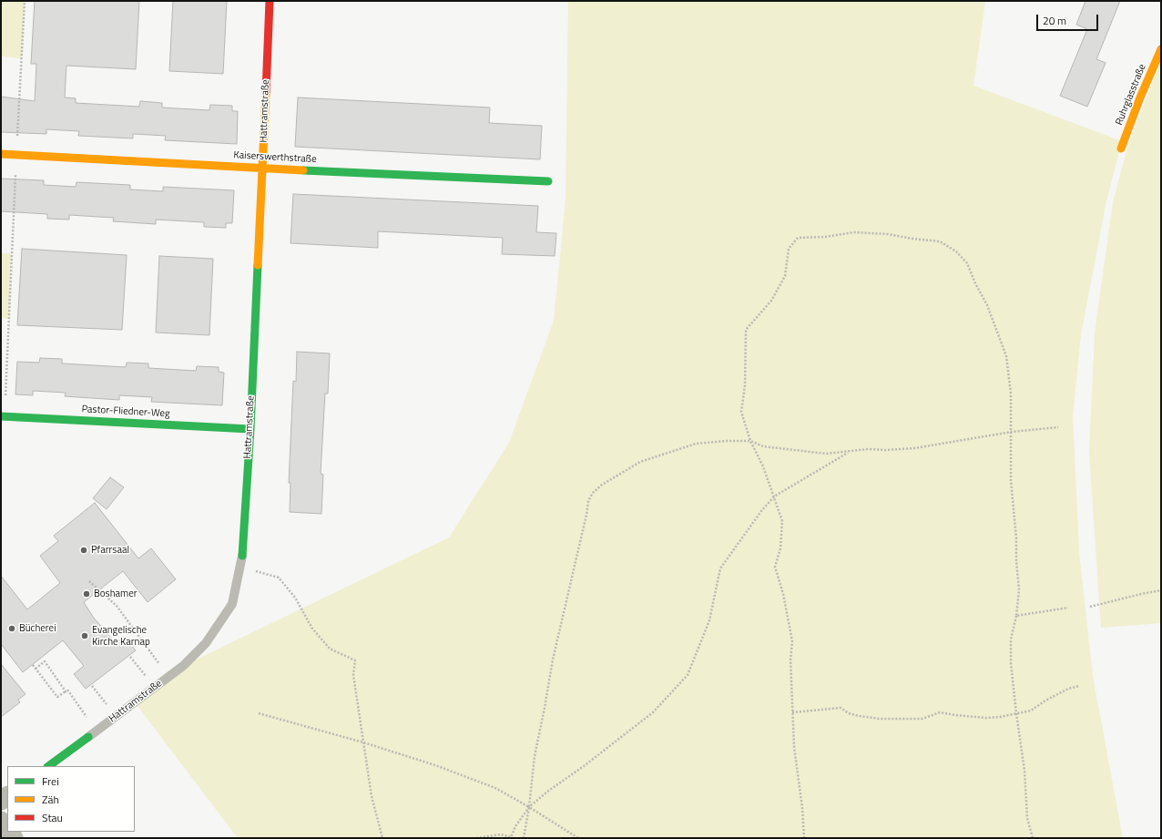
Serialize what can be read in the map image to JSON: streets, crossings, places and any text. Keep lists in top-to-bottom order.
{
  "streets": {
    "street": [
      "Ruhrglasstraße",
      "Hattramstraße",
      "Kaiserswerthstraße",
      "Pastor-Fliedner-Weg"
    ]
  },
  "crossings": [
    ["Hattramstraße", "Kaiserswerthstraße"],
    ["Hattramstraße", "Pastor-Fliedner-Weg"]
  ],
  "places": [
    "Pfarrsaal",
    "Boshamer",
    "Bücherei",
    "Evangelische Kirche Karnap"
  ],
  "legend": ["Frei", "Zäh", "Stau"],
  "scale_bar": "20 m"
}
